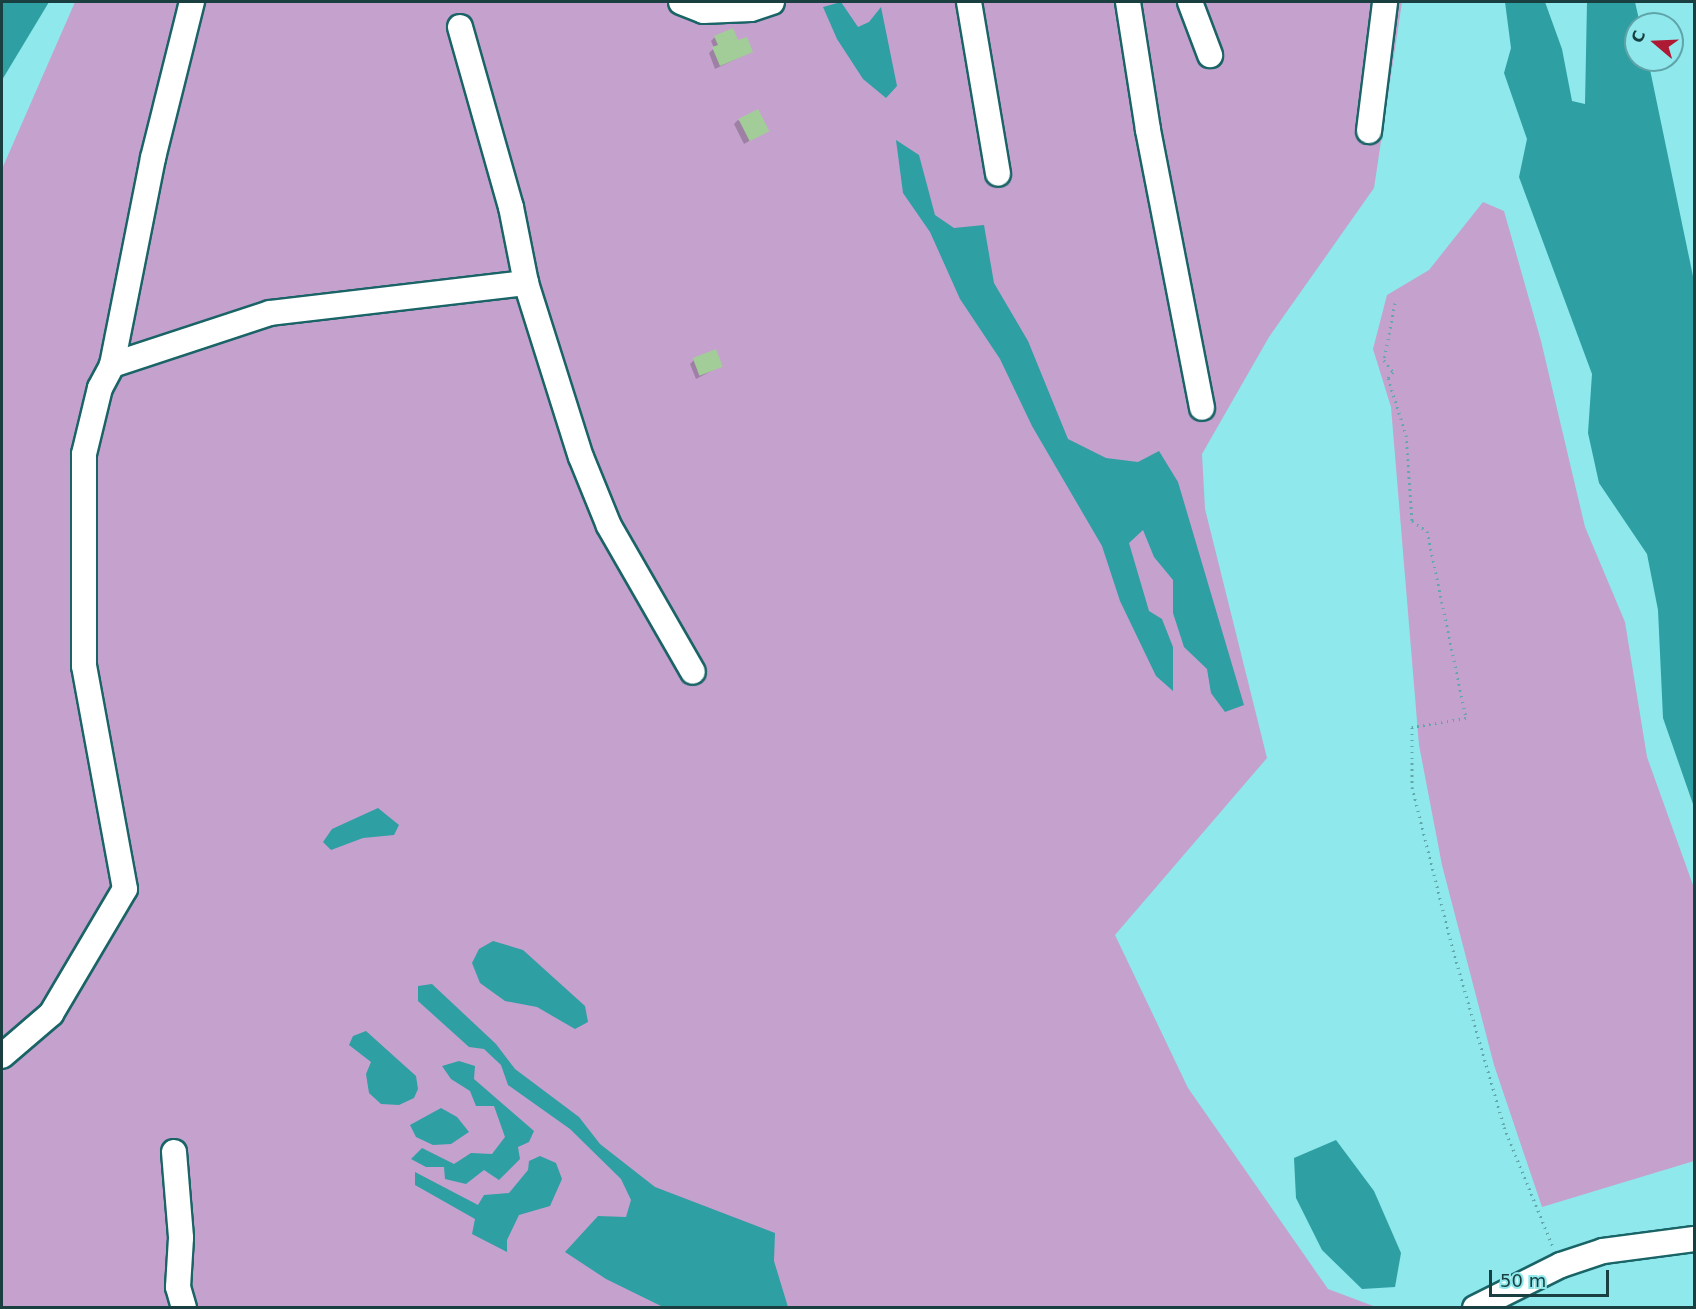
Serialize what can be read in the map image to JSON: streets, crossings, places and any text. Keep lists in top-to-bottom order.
{
  "scale_bar": "50 m",
  "north": "left"
}
